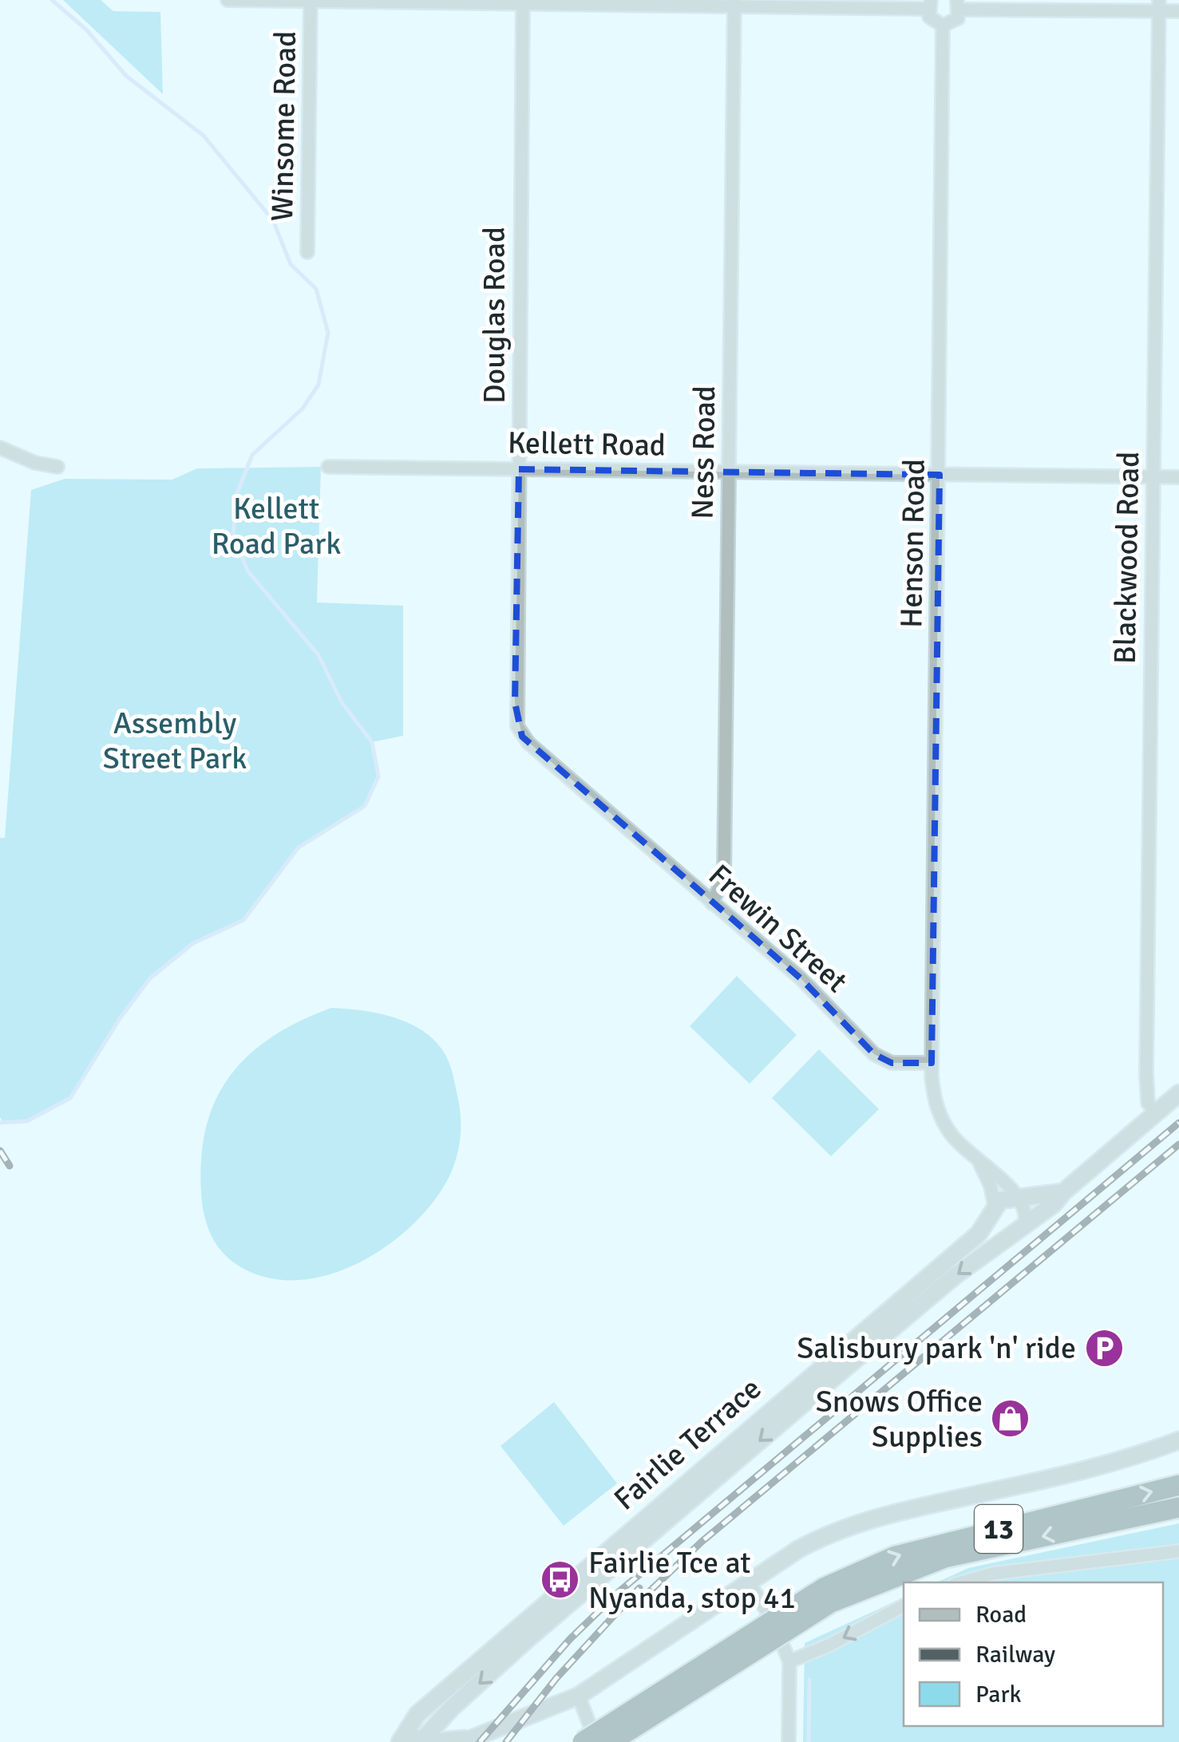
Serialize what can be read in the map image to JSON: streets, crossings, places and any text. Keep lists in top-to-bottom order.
{
  "streets": {
    "highway": ["13"],
    "street": [
      "Winsome Road",
      "Douglas Road",
      "Kellett Road",
      "Ness Road",
      "Henson Road",
      "Blackwood Road",
      "Frewin Street",
      "Fairlie Terrace"
    ]
  },
  "crossings": [
    ["Douglas Road", "Kellett Road"],
    ["Douglas Road", "Frewin Street"],
    ["Kellett Road", "Ness Road"],
    ["Kellett Road", "Henson Road"],
    ["Kellett Road", "Blackwood Road"],
    ["Ness Road", "Frewin Street"],
    ["Henson Road", "Frewin Street"],
    ["Blackwood Road", "Fairlie Terrace"]
  ],
  "parks": ["Kellett Road Park", "Assembly Street Park"],
  "places": {
    "parking": ["Salisbury park 'n' ride"],
    "shop": ["Snows Office Supplies"],
    "bus stop": ["Fairlie Tce at Nyanda, stop 41"]
  },
  "legend": ["Road", "Railway", "Park"]
}
